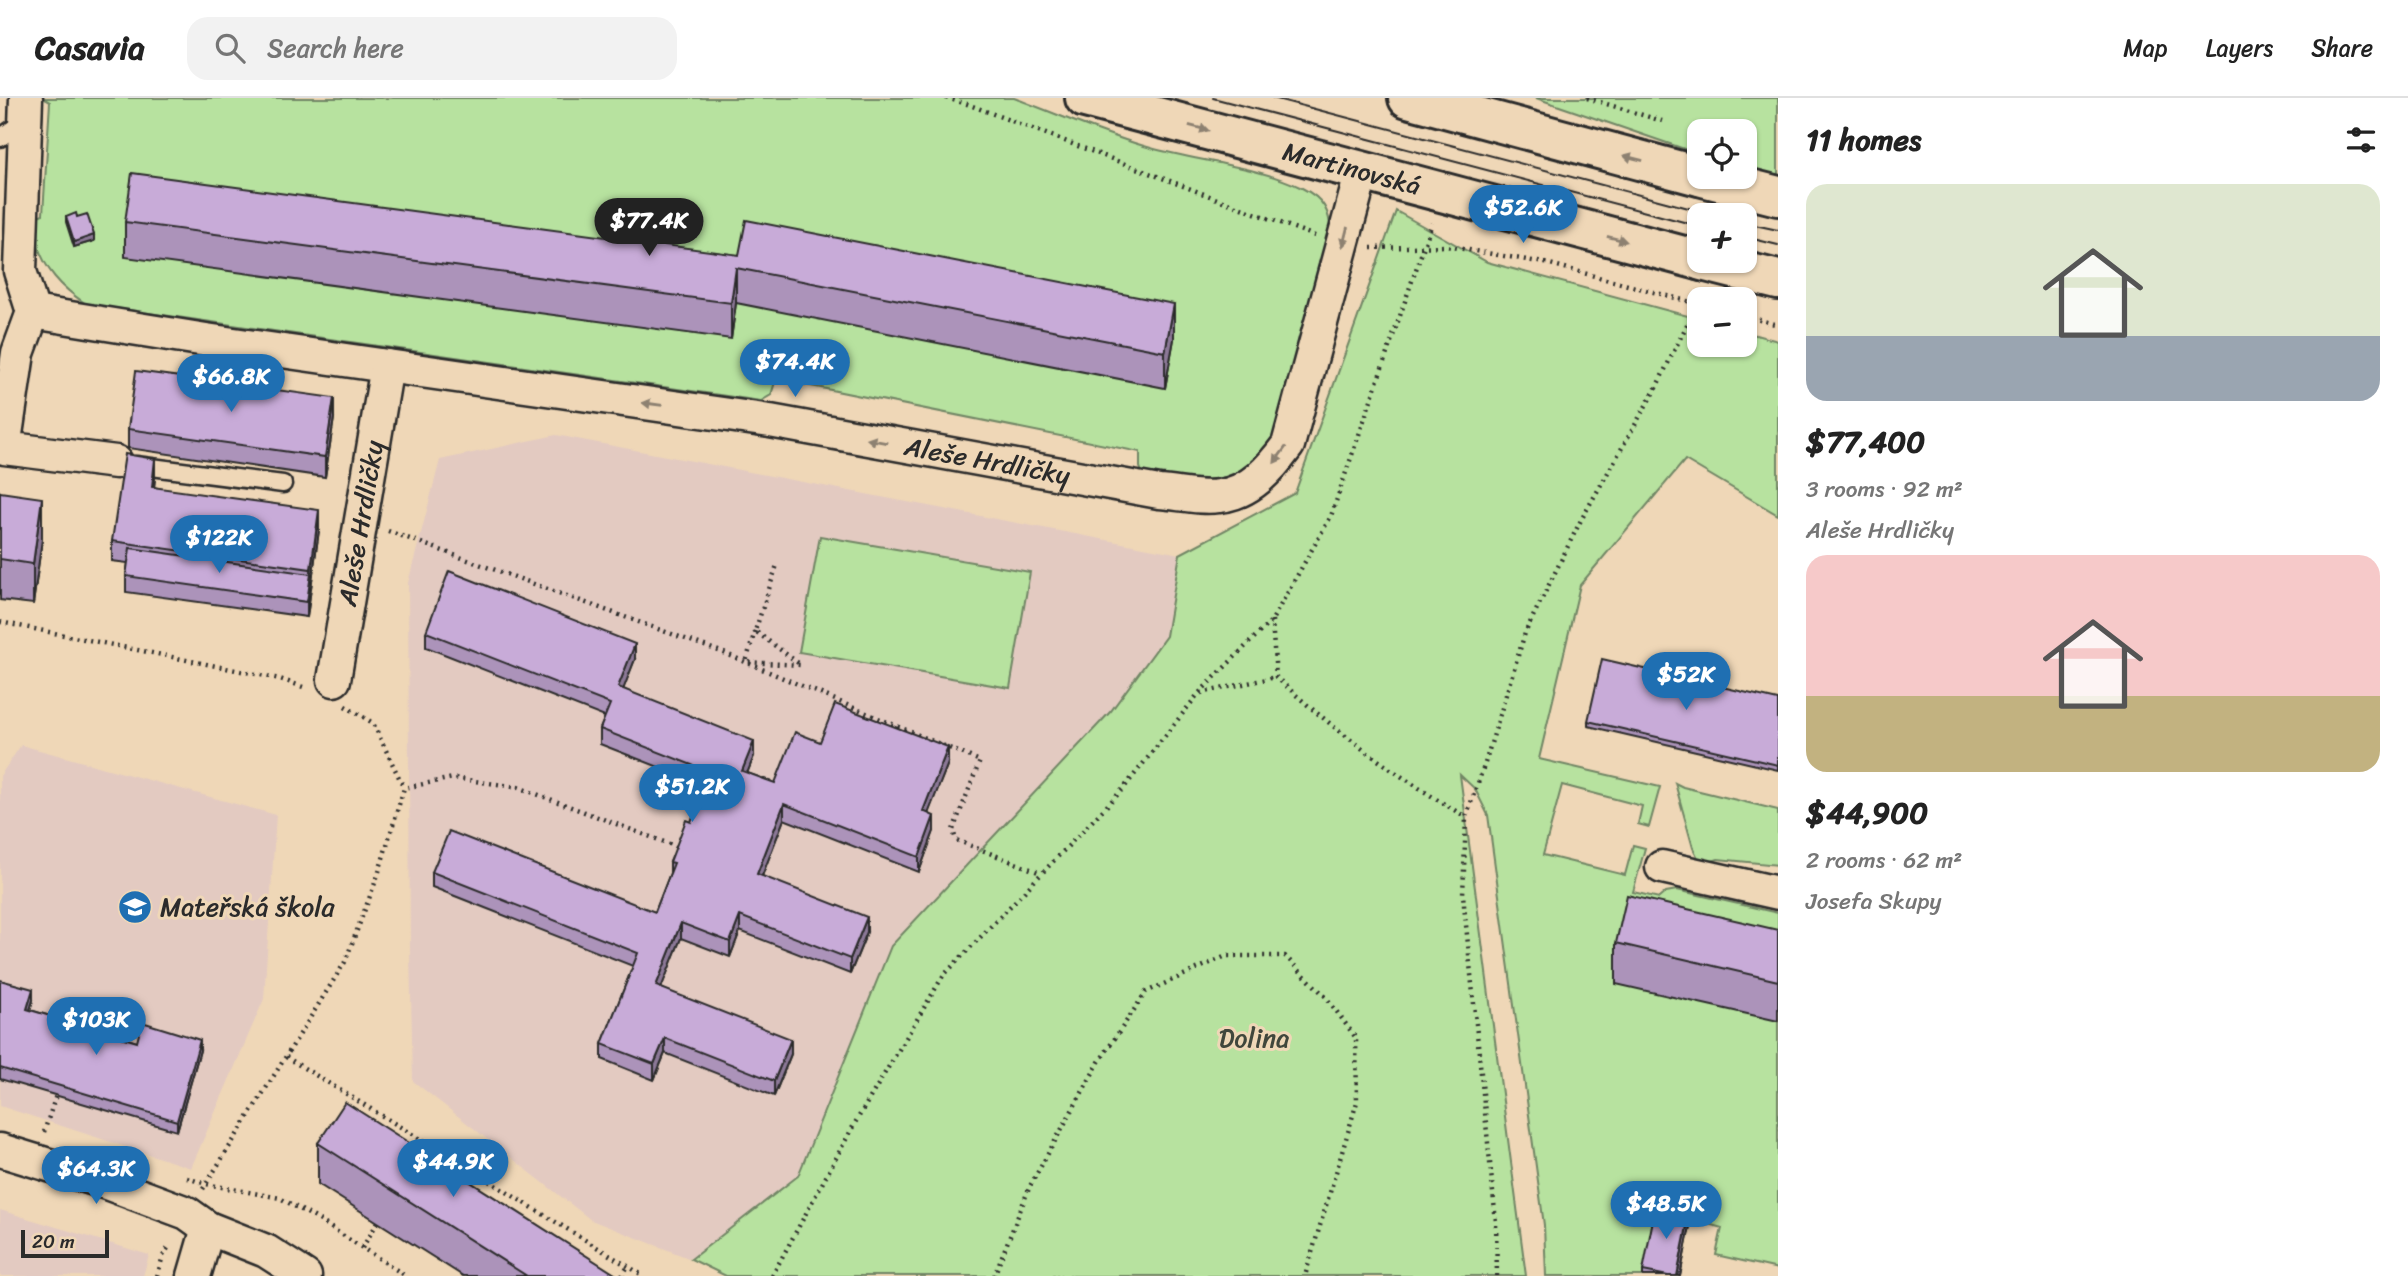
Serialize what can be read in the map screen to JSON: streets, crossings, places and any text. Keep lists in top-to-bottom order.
{
  "streets": {
    "street": ["Martinovská", "Aleše Hrdličky"]
  },
  "crossings": [
    ["Martinovská", "Aleše Hrdličky"]
  ],
  "one_way": ["Aleše Hrdličky"],
  "parks": ["Dolina"],
  "places": {
    "school or university": ["Mateřská škola"]
  },
  "scale_bar": "20 m",
  "page": {
    "header": "Casavia",
    "search": "Search here",
    "nav": ["Map", "Layers", "Share"],
    "heading": "11 homes",
    "map_buttons": ["+", "−"],
    "list": [
      {
        "name": "$77,400",
        "note": "3 rooms · 92 m² · Aleše Hrdličky"
      },
      {
        "name": "$44,900",
        "note": "2 rooms · 62 m² · Josefa Skupy"
      }
    ],
    "price": [
      "$52.6K",
      "$77.4K",
      "$74.4K",
      "$66.8K",
      "$122K",
      "$52K",
      "$51.2K",
      "$103K",
      "$44.9K",
      "$64.3K",
      "$48.5K"
    ],
    "scale": "20 m"
  }
}
